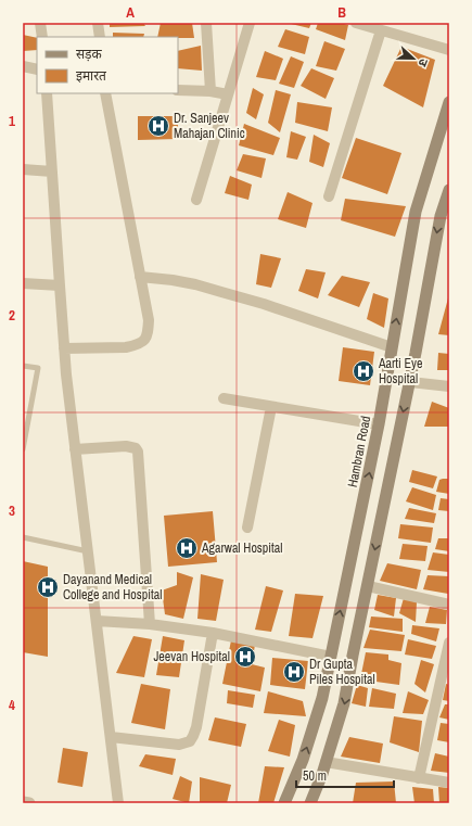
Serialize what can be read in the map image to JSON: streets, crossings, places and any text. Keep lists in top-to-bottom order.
{
  "streets": {
    "main road": ["Hambran Road"]
  },
  "places": {
    "hospital": [
      "Dr. Sanjeev Mahajan Clinic",
      "Aarti Eye Hospital",
      "Agarwal Hospital",
      "Dayanand Medical College and Hospital",
      "Jeevan Hospital",
      "Dr Gupta Piles Hospital"
    ]
  },
  "legend": ["सड़क", "इमारत"],
  "scale_bar": "50 m",
  "north": "right",
  "grid": {
    "columns": ["A", "B"],
    "rows": [
      "1",
      "2",
      "3",
      "4"
    ]
  }
}
